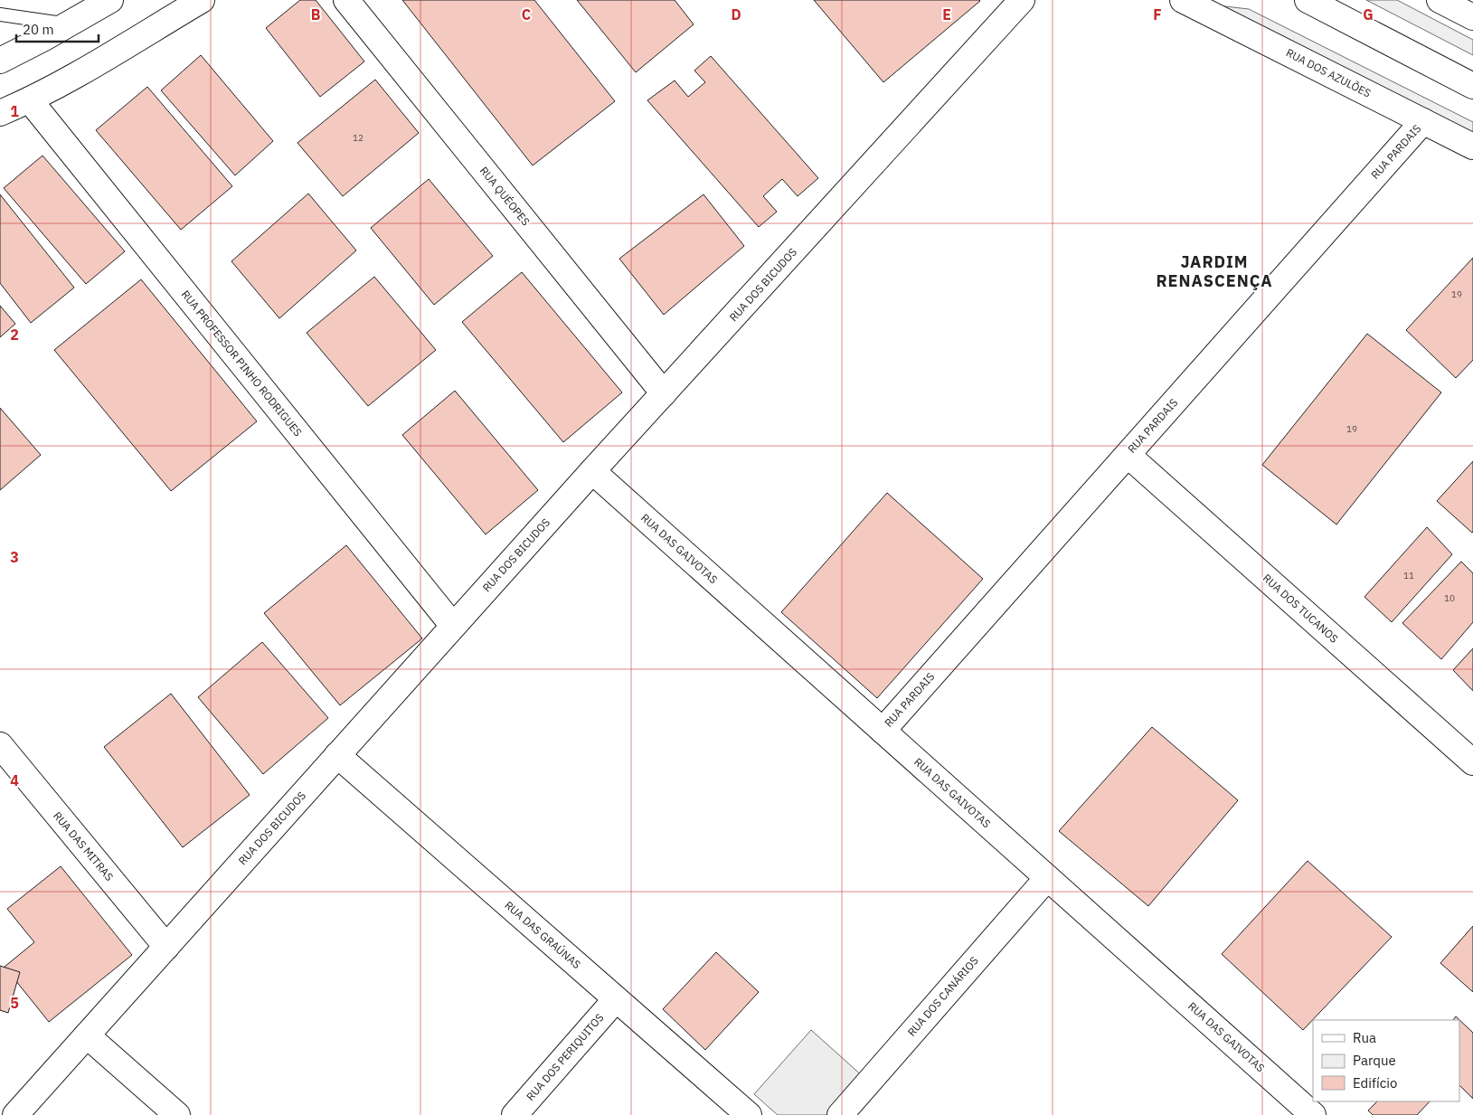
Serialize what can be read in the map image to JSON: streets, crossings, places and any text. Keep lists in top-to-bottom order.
{
  "streets": {
    "street": [
      "RUA DOS AZULÕES",
      "RUA PARDAIS",
      "RUA QUÉOPES",
      "RUA DOS BICUDOS",
      "RUA PROFESSOR PINHO RODRIGUES",
      "RUA DAS GAIVOTAS",
      "RUA DOS TUCANOS",
      "RUA DAS MITRAS",
      "RUA DAS GRAÚNAS",
      "RUA DOS CANÁRIOS",
      "RUA DOS PERIQUITOS"
    ]
  },
  "crossings": [
    ["RUA DOS AZULÕES", "RUA PARDAIS"],
    ["RUA PARDAIS", "RUA DAS GAIVOTAS"],
    ["RUA PARDAIS", "RUA DOS TUCANOS"],
    ["RUA QUÉOPES", "RUA DOS BICUDOS"],
    ["RUA DOS BICUDOS", "RUA PROFESSOR PINHO RODRIGUES"],
    ["RUA DOS BICUDOS", "RUA DAS GAIVOTAS"],
    ["RUA DOS BICUDOS", "RUA DAS MITRAS"],
    ["RUA DOS BICUDOS", "RUA DAS GRAÚNAS"],
    ["RUA DAS GAIVOTAS", "RUA DOS CANÁRIOS"],
    ["RUA DAS GRAÚNAS", "RUA DOS PERIQUITOS"]
  ],
  "districts": ["JARDIM RENASCENÇA"],
  "house_numbers": [
    "12",
    "19",
    "19",
    "11",
    "10"
  ],
  "legend": ["Rua", "Parque", "Edifício"],
  "scale_bar": "20 m",
  "grid": {
    "columns": [
      "B",
      "C",
      "D",
      "E",
      "F",
      "G"
    ],
    "rows": [
      "1",
      "2",
      "3",
      "4",
      "5"
    ]
  }
}
